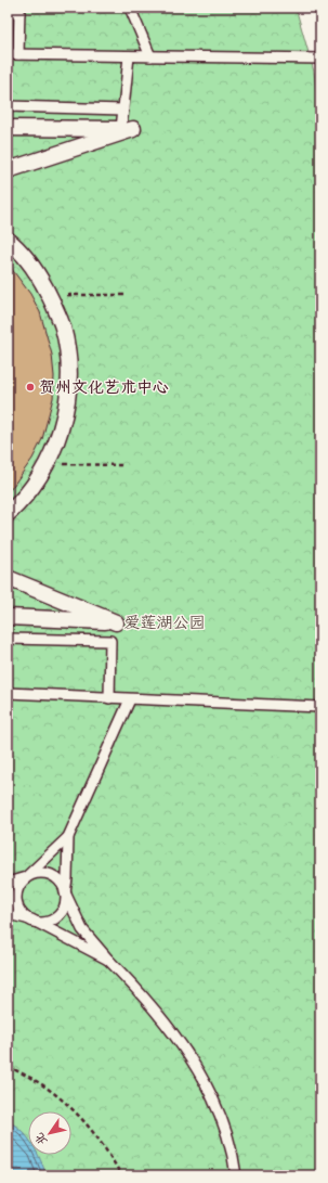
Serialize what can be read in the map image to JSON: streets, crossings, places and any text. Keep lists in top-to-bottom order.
{
  "parks": ["爱莲湖公园"],
  "places": ["贺州文化艺术中心"],
  "north": "bottom left"
}
